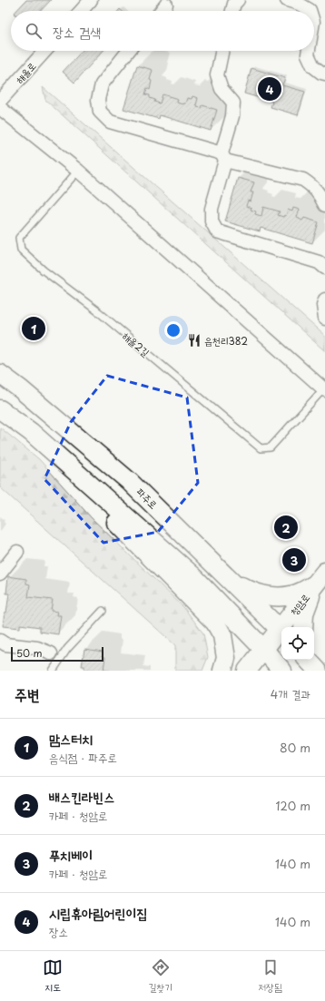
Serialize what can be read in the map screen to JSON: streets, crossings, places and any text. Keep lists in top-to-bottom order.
{
  "streets": {
    "main road": ["파주로", "청암로"],
    "street": ["해올로", "해올2길"]
  },
  "places": {
    "restaurant": ["읍천리382"]
  },
  "scale_bar": "50 m",
  "page": {
    "search": "장소 검색",
    "pins": [
      "4",
      "1",
      "2",
      "3"
    ],
    "scale": "50 m",
    "heading": ["주변", "4개 결과"],
    "list": [
      {
        "mark": "1",
        "name": "맘스터치",
        "note": "음식점 · 파주로",
        "value": "80 m"
      },
      {
        "mark": "2",
        "name": "배스킨라빈스",
        "note": "카페 · 청암로",
        "value": "120 m"
      },
      {
        "mark": "3",
        "name": "푸치베이",
        "note": "카페 · 청암로",
        "value": "140 m"
      },
      {
        "mark": "4",
        "name": "시립휴아림어린이집",
        "note": "장소",
        "value": "140 m"
      }
    ],
    "nav": ["지도", "길찾기", "저장됨"]
  }
}
